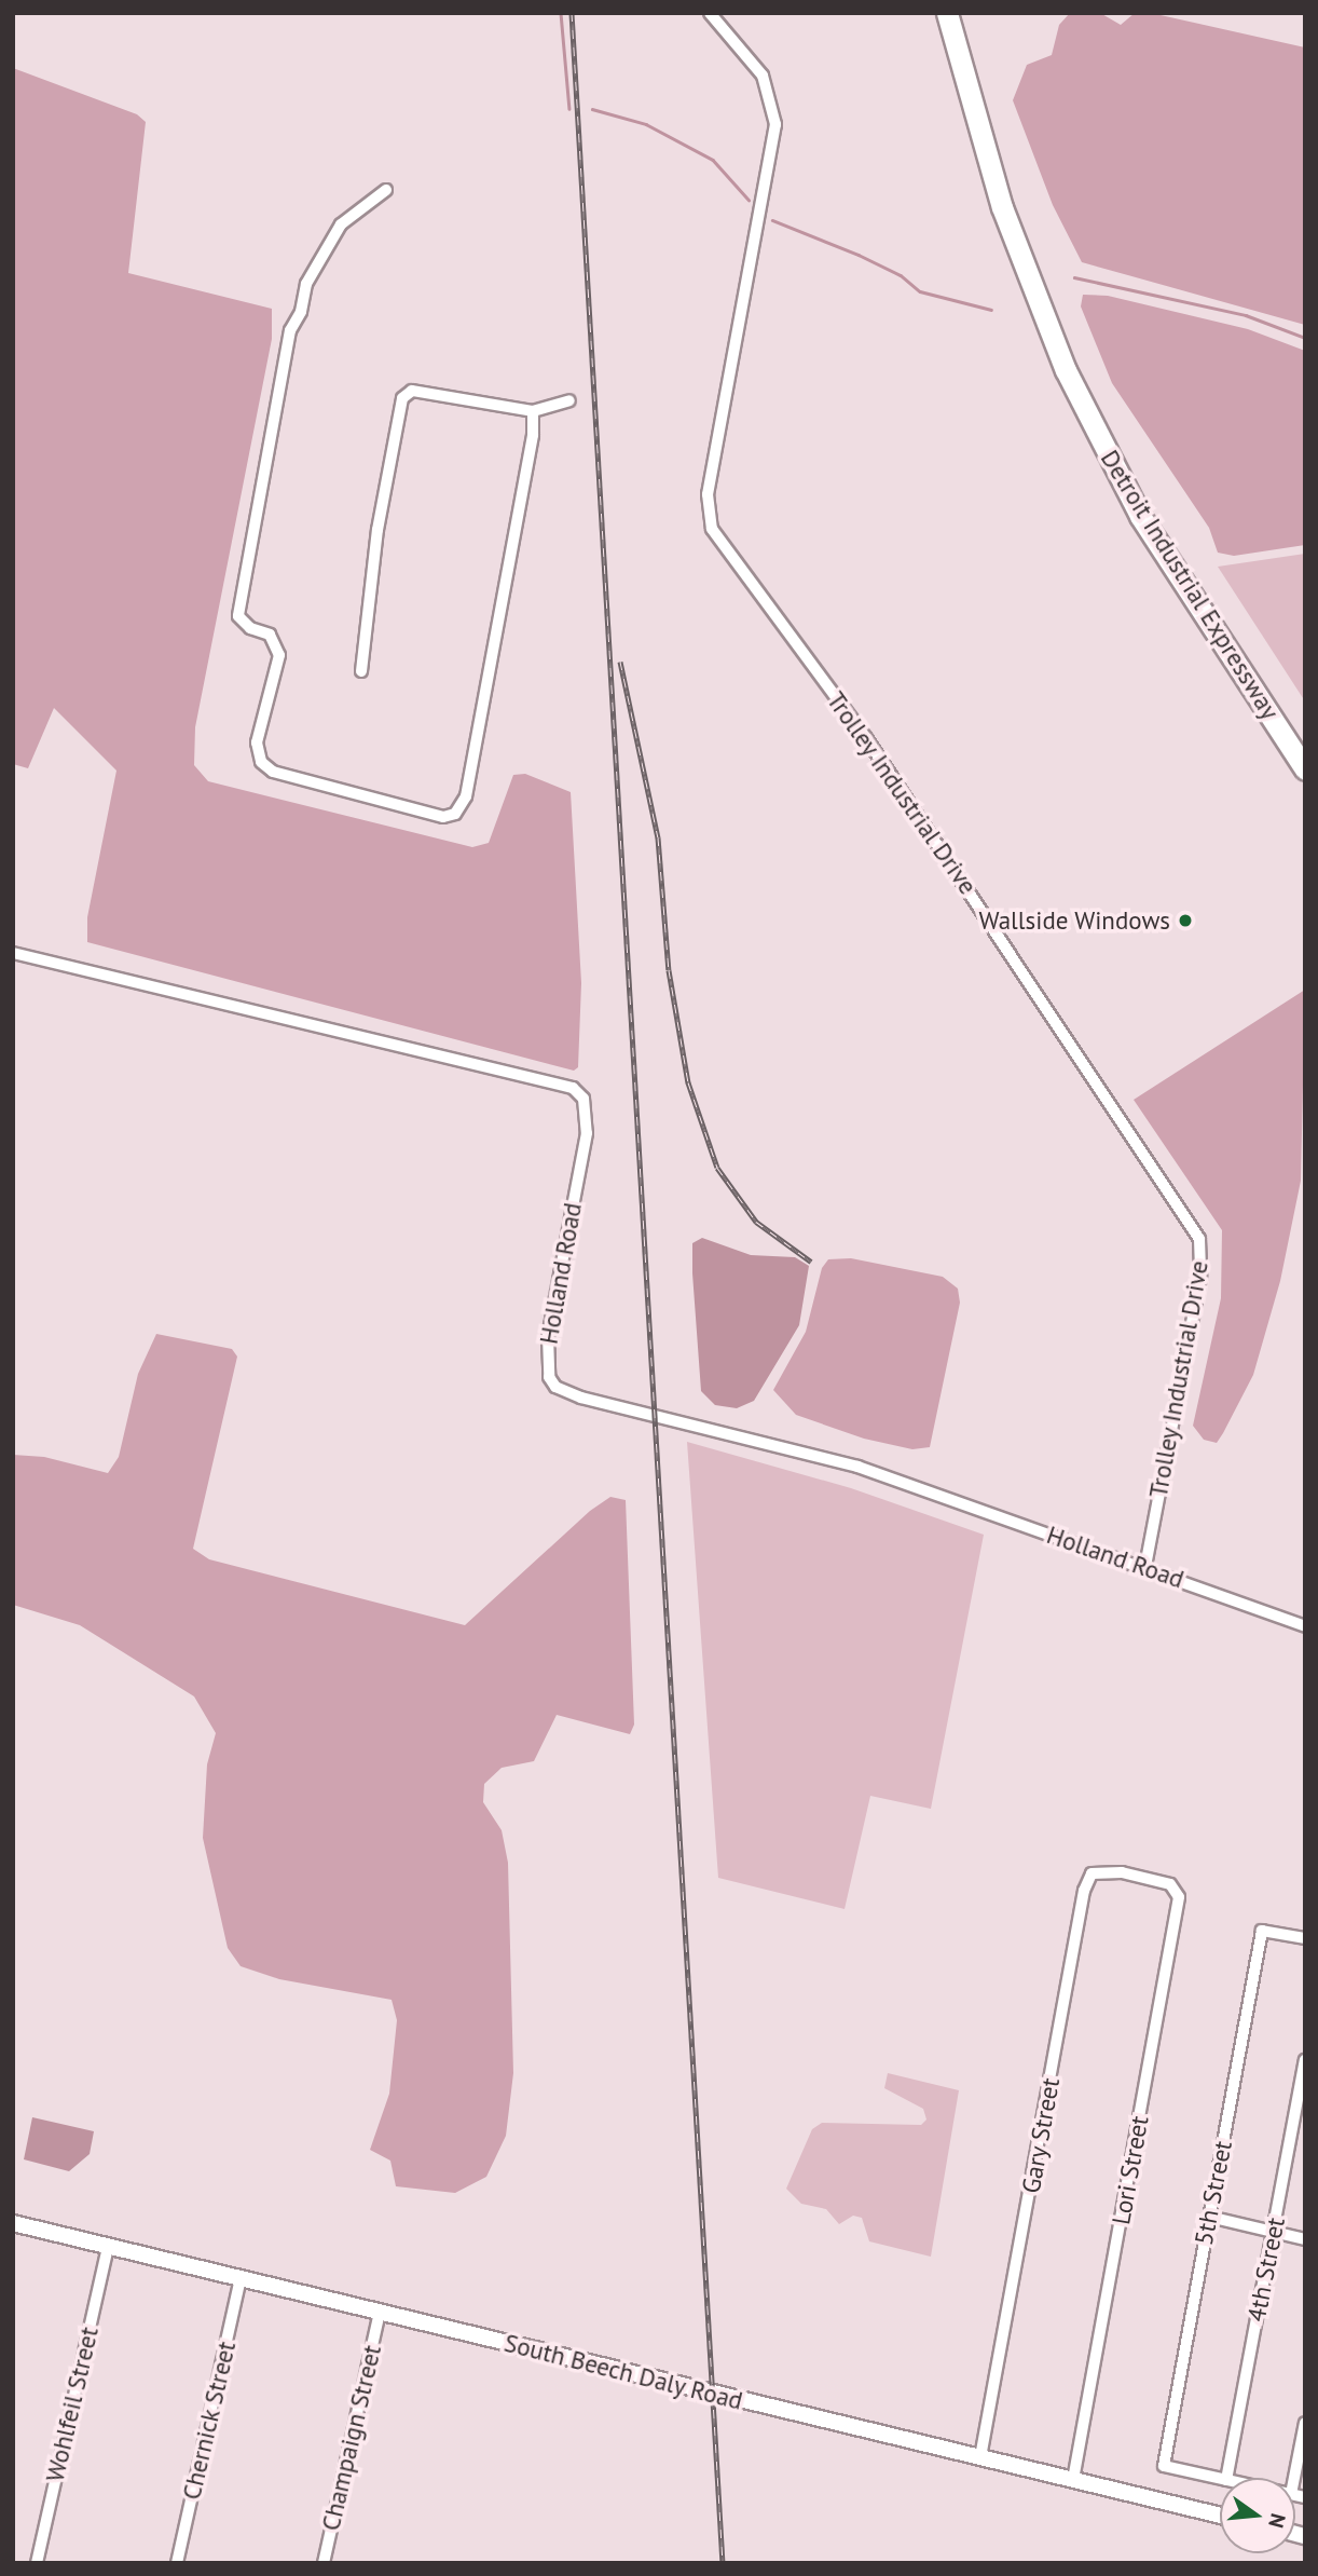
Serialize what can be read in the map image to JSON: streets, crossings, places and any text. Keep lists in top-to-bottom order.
{
  "streets": {
    "highway": ["Detroit Industrial Expressway"],
    "street": [
      "Trolley Industrial Drive",
      "Holland Road",
      "Gary Street",
      "Lori Street",
      "5th Street",
      "4th Street",
      "South Beech Daly Road",
      "Wohlfeil Street",
      "Chernick Street",
      "Champaign Street"
    ]
  },
  "crossings": [
    ["Trolley Industrial Drive", "Holland Road"],
    ["Gary Street", "Lori Street"],
    ["Gary Street", "South Beech Daly Road"],
    ["Lori Street", "South Beech Daly Road"],
    ["South Beech Daly Road", "Wohlfeil Street"],
    ["South Beech Daly Road", "Chernick Street"],
    ["South Beech Daly Road", "Champaign Street"]
  ],
  "places": ["Wallside Windows"],
  "north": "right"
}
